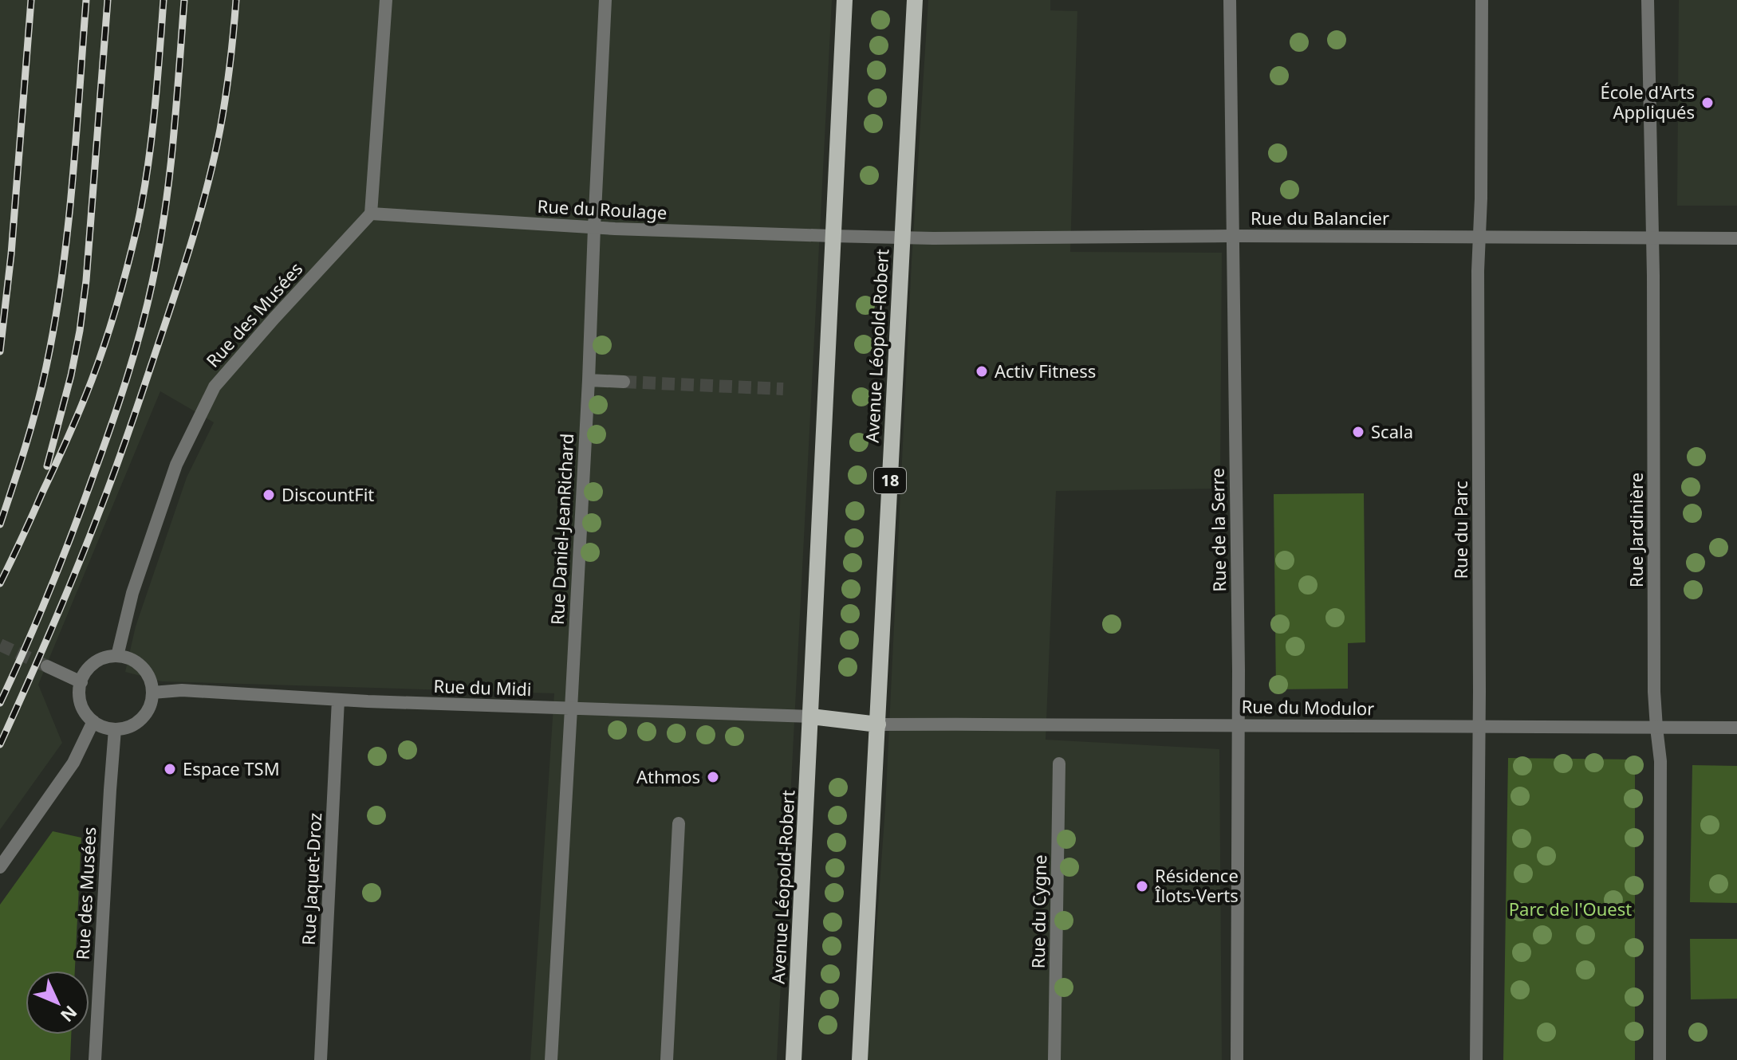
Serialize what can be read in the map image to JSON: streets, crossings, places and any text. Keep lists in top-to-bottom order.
{
  "streets": {
    "main road": ["Avenue Léopold-Robert", "18"],
    "street": [
      "Rue du Roulage",
      "Rue du Balancier",
      "Rue des Musées",
      "Rue Daniel-JeanRichard",
      "Rue de la Serre",
      "Rue du Parc",
      "Rue Jardinière",
      "Rue du Midi",
      "Rue du Modulor",
      "Rue Jaquet-Droz",
      "Rue du Cygne"
    ]
  },
  "crossings": [
    ["Rue du Roulage", "Rue des Musées"],
    ["Rue du Roulage", "Avenue Léopold-Robert"],
    ["Rue du Roulage", "Rue Daniel-JeanRichard"],
    ["Rue du Balancier", "Avenue Léopold-Robert"],
    ["Rue du Balancier", "Rue de la Serre"],
    ["Rue du Balancier", "Rue du Parc"],
    ["Rue du Balancier", "Rue Jardinière"],
    ["Rue des Musées", "Rue du Midi"],
    ["Avenue Léopold-Robert", "Rue du Midi"],
    ["Avenue Léopold-Robert", "Rue du Modulor"],
    ["Rue Daniel-JeanRichard", "Rue du Midi"],
    ["Rue de la Serre", "Rue du Modulor"],
    ["Rue du Parc", "Rue du Modulor"],
    ["Rue Jardinière", "Rue du Modulor"],
    ["Rue du Midi", "Rue Jaquet-Droz"]
  ],
  "parks": ["Parc de l'Ouest"],
  "places": [
    "École d'Arts Appliqués",
    "Activ Fitness",
    "Scala",
    "DiscountFit",
    "Espace TSM",
    "Athmos",
    "Résidence Îlots-Verts"
  ],
  "north": "bottom right"
}
